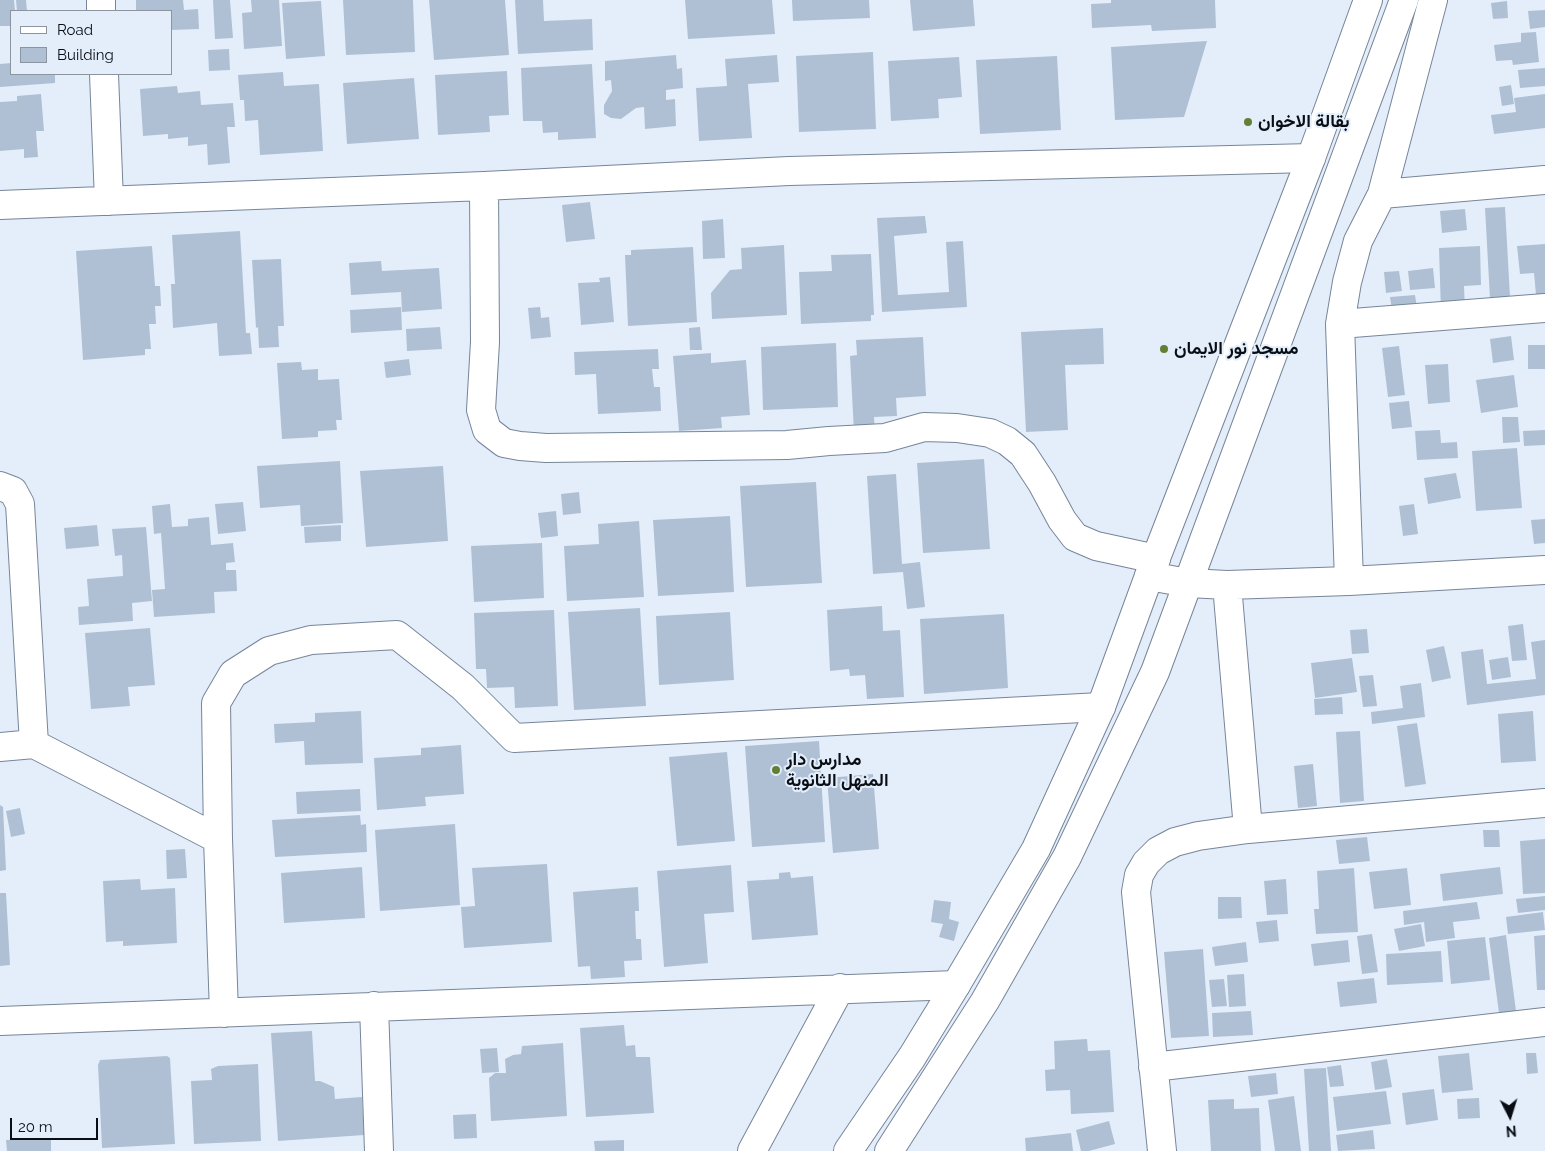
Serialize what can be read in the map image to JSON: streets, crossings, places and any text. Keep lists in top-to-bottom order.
{
  "places": ["بقالة الاخوان", "مسجد نور الايمان", "مدارس دار المنهل الثانوية"],
  "legend": ["Road", "Building"],
  "scale_bar": "20 m",
  "north": "bottom"
}
